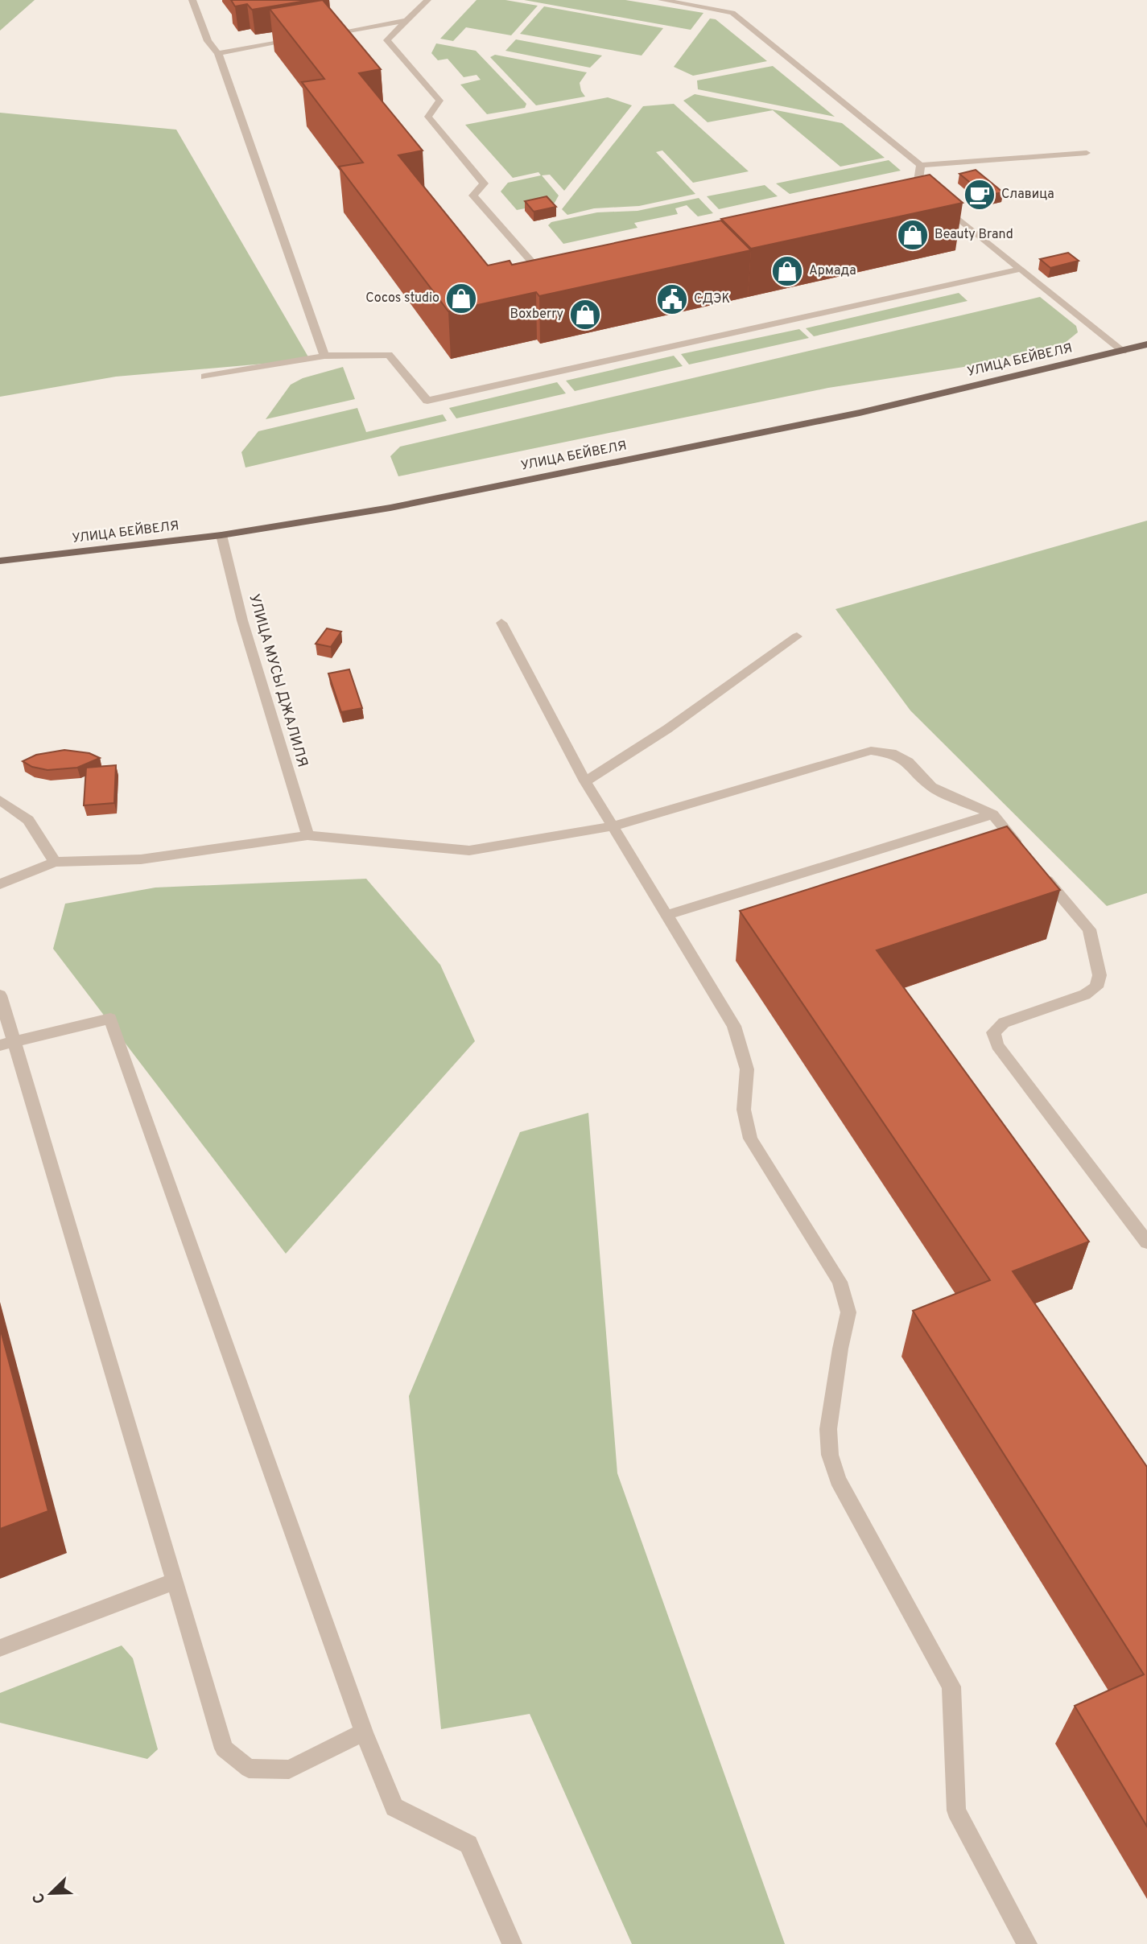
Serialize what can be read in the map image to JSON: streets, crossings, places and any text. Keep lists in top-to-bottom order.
{
  "streets": {
    "main road": ["УЛИЦА БЕЙВЕЛЯ"],
    "street": ["УЛИЦА МУСЫ ДЖАЛИЛЯ"]
  },
  "crossings": [
    ["УЛИЦА БЕЙВЕЛЯ", "УЛИЦА МУСЫ ДЖАЛИЛЯ"]
  ],
  "places": {
    "cafe": ["Славица"],
    "shop": [
      "Beauty Brand",
      "Армада",
      "Cocos studio",
      "Boxberry"
    ],
    "public building": ["СДЭК"]
  },
  "north": "bottom left"
}
